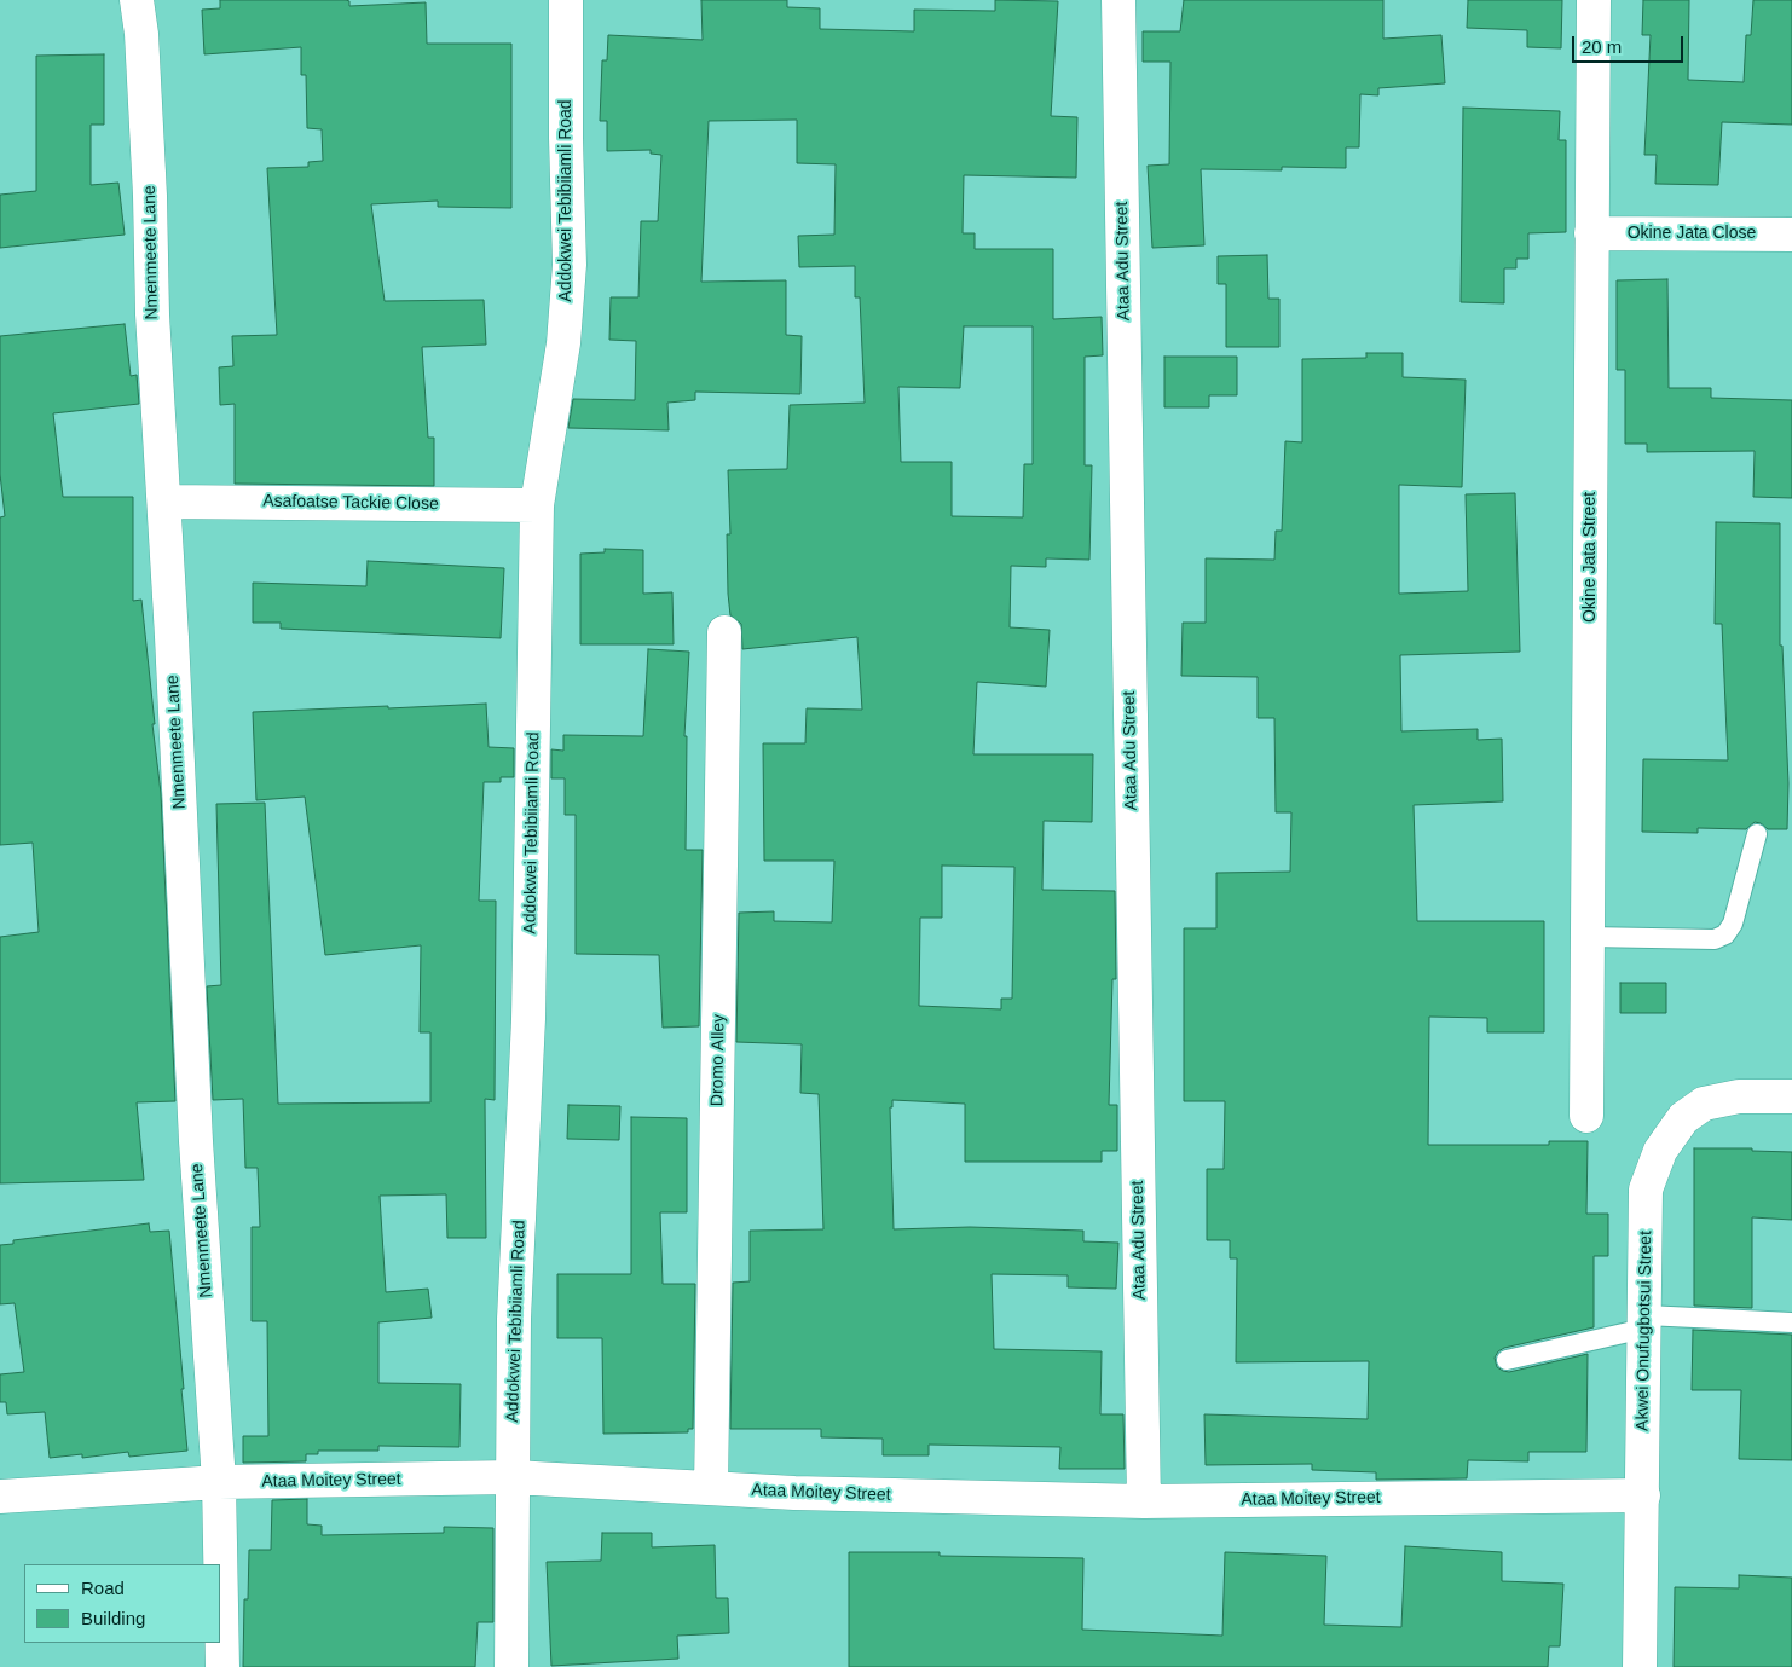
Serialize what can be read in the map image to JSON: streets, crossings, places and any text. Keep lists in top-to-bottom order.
{
  "streets": {
    "street": [
      "Addokwei Tebibiiamli Road",
      "Okine Jata Close",
      "Nmenmeete Lane",
      "Ataa Adu Street",
      "Asafoatse Tackie Close",
      "Okine Jata Street",
      "Dromo Alley",
      "Akwei Onufugbotsui Street",
      "Ataa Moitey Street"
    ]
  },
  "crossings": [
    ["Addokwei Tebibiiamli Road", "Asafoatse Tackie Close"],
    ["Addokwei Tebibiiamli Road", "Ataa Moitey Street"],
    ["Okine Jata Close", "Okine Jata Street"],
    ["Nmenmeete Lane", "Asafoatse Tackie Close"],
    ["Nmenmeete Lane", "Ataa Moitey Street"],
    ["Ataa Adu Street", "Ataa Moitey Street"],
    ["Dromo Alley", "Ataa Moitey Street"],
    ["Akwei Onufugbotsui Street", "Ataa Moitey Street"]
  ],
  "legend": ["Road", "Building"],
  "scale_bar": "20 m"
}
